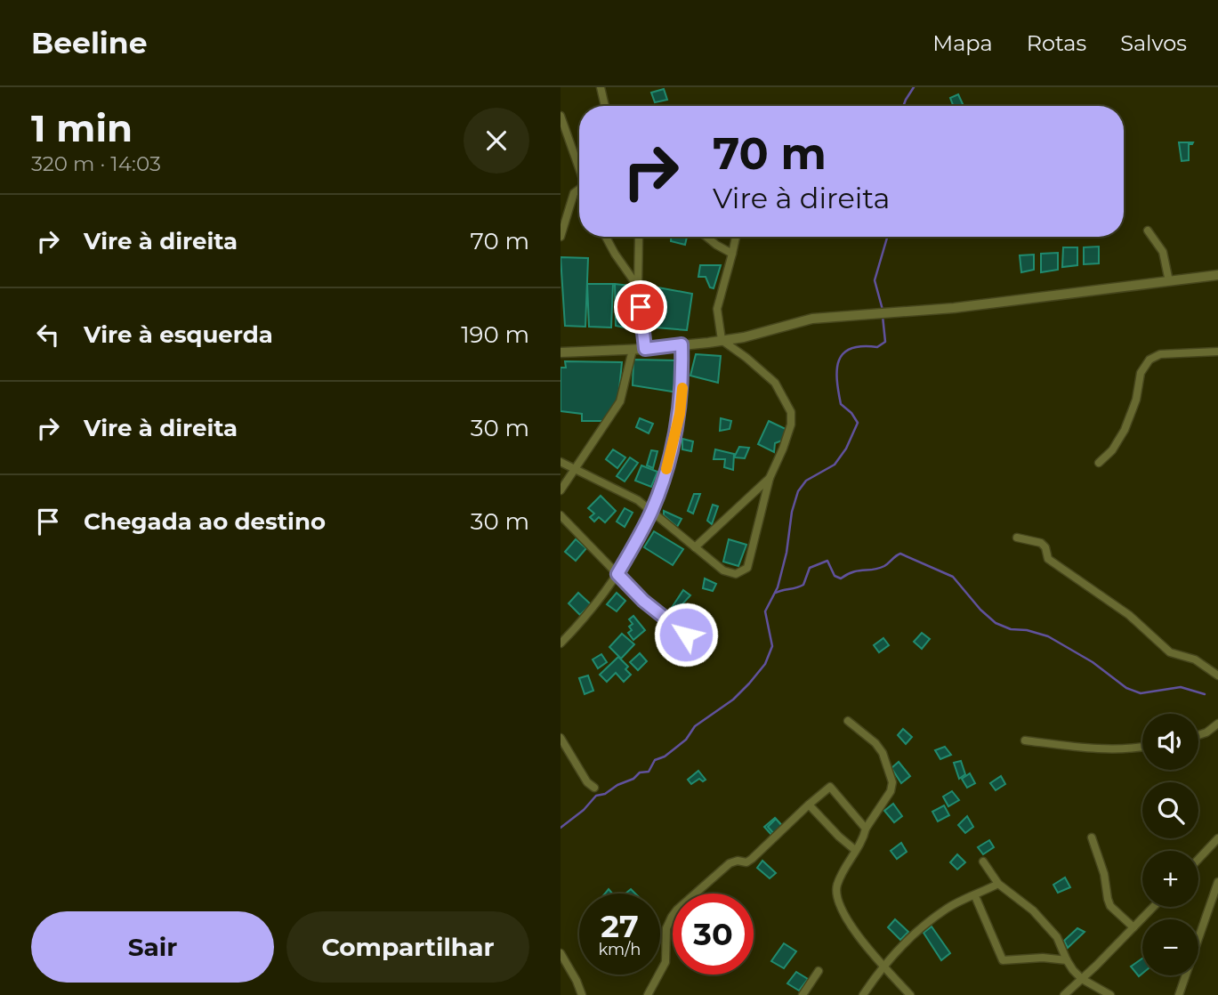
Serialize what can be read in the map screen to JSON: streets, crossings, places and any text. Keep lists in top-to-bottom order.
{
  "page": {
    "header": "Beeline",
    "nav": ["Mapa", "Rotas", "Salvos"],
    "heading": ["1 min", "320 m · 14:03"],
    "turn": ["70 m", "Vire à direita"],
    "list": [
      {
        "name": "Vire à direita",
        "value": "70 m"
      },
      {
        "name": "Vire à esquerda",
        "value": "190 m"
      },
      {
        "name": "Vire à direita",
        "value": "30 m"
      },
      {
        "name": "Chegada ao destino",
        "value": "30 m"
      }
    ],
    "map_buttons": ["+", "−"],
    "speed": "27 km/h",
    "limit": "30",
    "buttons": ["Sair", "Compartilhar"]
  }
}
